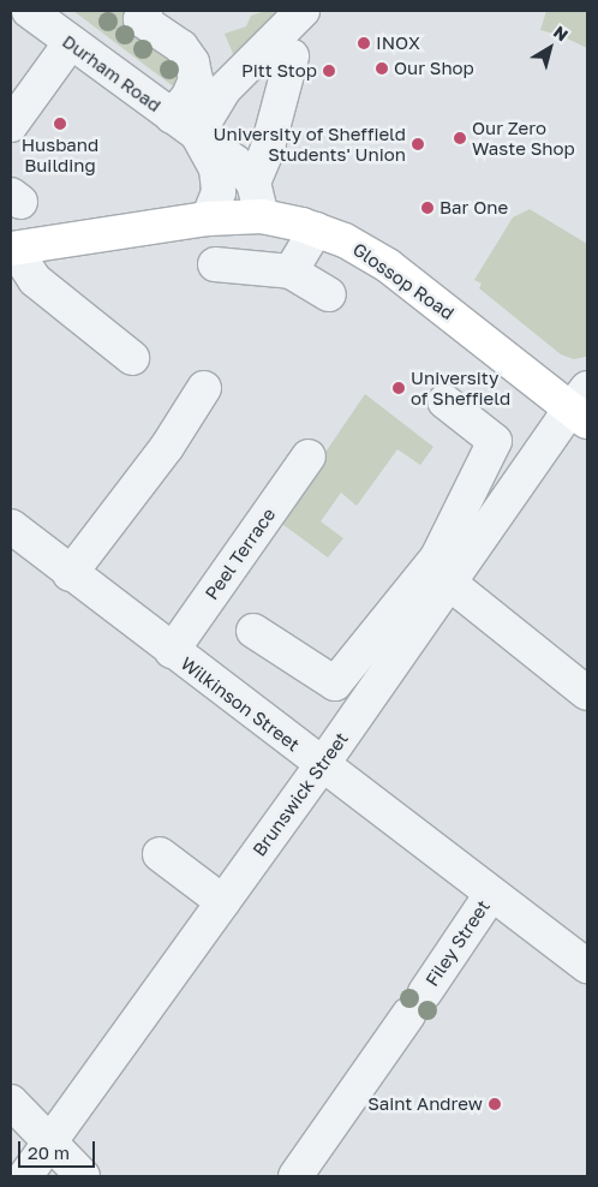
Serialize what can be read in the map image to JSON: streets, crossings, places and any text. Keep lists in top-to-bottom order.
{
  "streets": {
    "main road": ["Glossop Road"],
    "street": [
      "Durham Road",
      "Peel Terrace",
      "Wilkinson Street",
      "Brunswick Street",
      "Filey Street"
    ]
  },
  "crossings": [
    ["Durham Road", "Glossop Road"],
    ["Glossop Road", "Brunswick Street"],
    ["Peel Terrace", "Wilkinson Street"],
    ["Wilkinson Street", "Brunswick Street"],
    ["Wilkinson Street", "Filey Street"]
  ],
  "places": [
    "INOX",
    "Our Shop",
    "Pitt Stop",
    "Husband Building",
    "Our Zero Waste Shop",
    "University of Sheffield Students' Union",
    "Bar One",
    "University of Sheffield",
    "Saint Andrew"
  ],
  "scale_bar": "20 m",
  "north": "top right"
}
